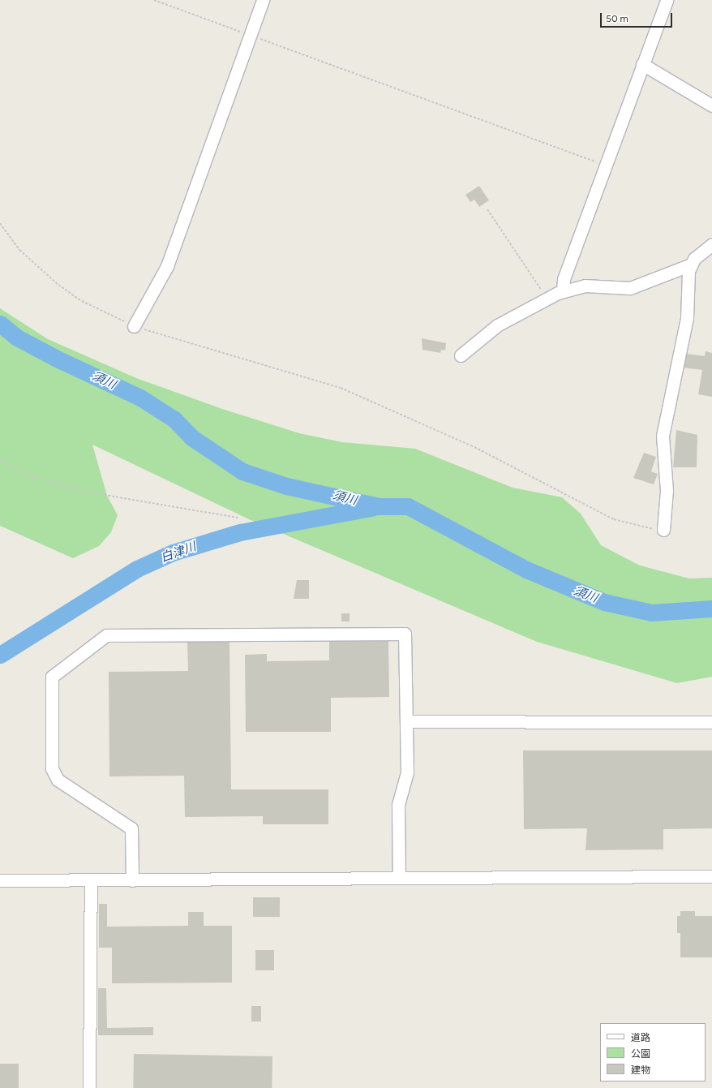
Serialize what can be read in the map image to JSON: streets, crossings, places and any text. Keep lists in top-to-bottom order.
{
  "water": ["須川", "白津川"],
  "legend": ["道路", "公園", "建物"],
  "scale_bar": "50 m"
}
